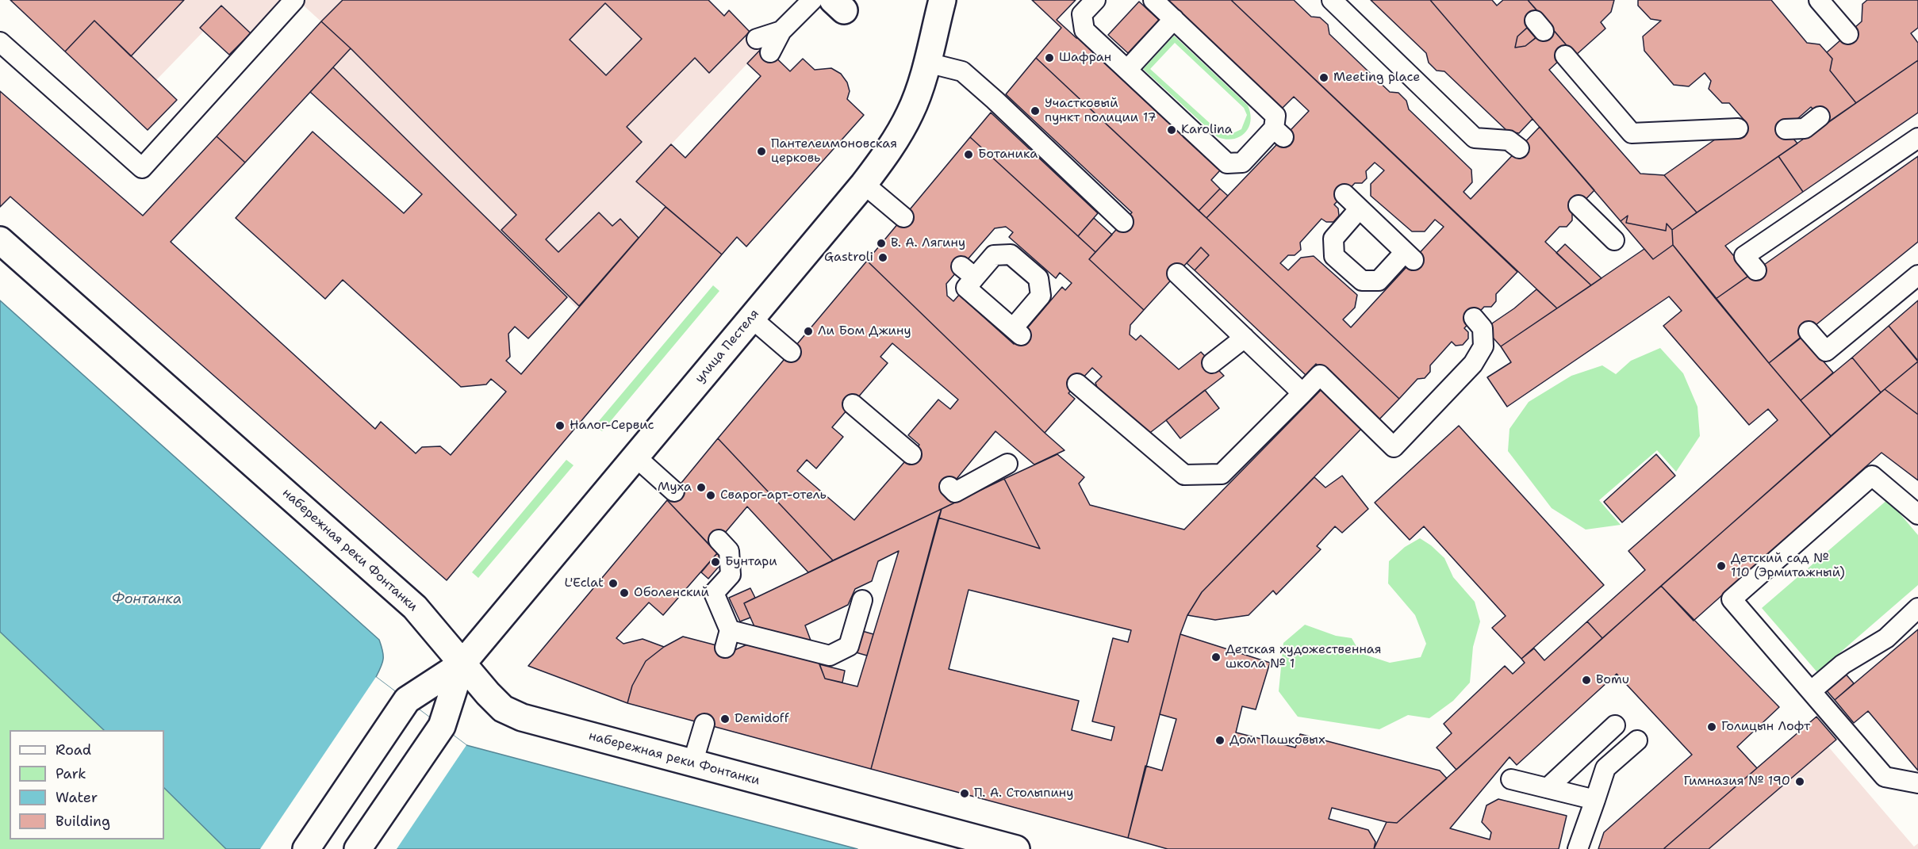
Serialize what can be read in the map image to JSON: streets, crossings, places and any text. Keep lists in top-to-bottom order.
{
  "streets": {
    "street": ["улица Пестеля", "набережная реки Фонтанки"]
  },
  "crossings": [
    ["улица Пестеля", "набережная реки Фонтанки"]
  ],
  "water": ["Фонтанка"],
  "places": [
    "Шафран",
    "Meeting place",
    "Участковый пункт полиции 17",
    "Karolina",
    "Пантелеимоновская церковь",
    "Ботаника",
    "В. А. Лягину",
    "Gastroli",
    "Ли Бом Джину",
    "Налог-Сервис",
    "Муха",
    "Сварог-арт-отель",
    "Бунтари",
    "Детский сад № 110 (Эрмитажный)",
    "L'Eclat",
    "Оболенский",
    "Детская художественная школа № 1",
    "Bomu",
    "Demidoff",
    "Голицын Лофт",
    "Дом Пашковых",
    "Гимназия № 190",
    "П. А. Столыпину"
  ],
  "legend": [
    "Road",
    "Park",
    "Water",
    "Building"
  ]
}
